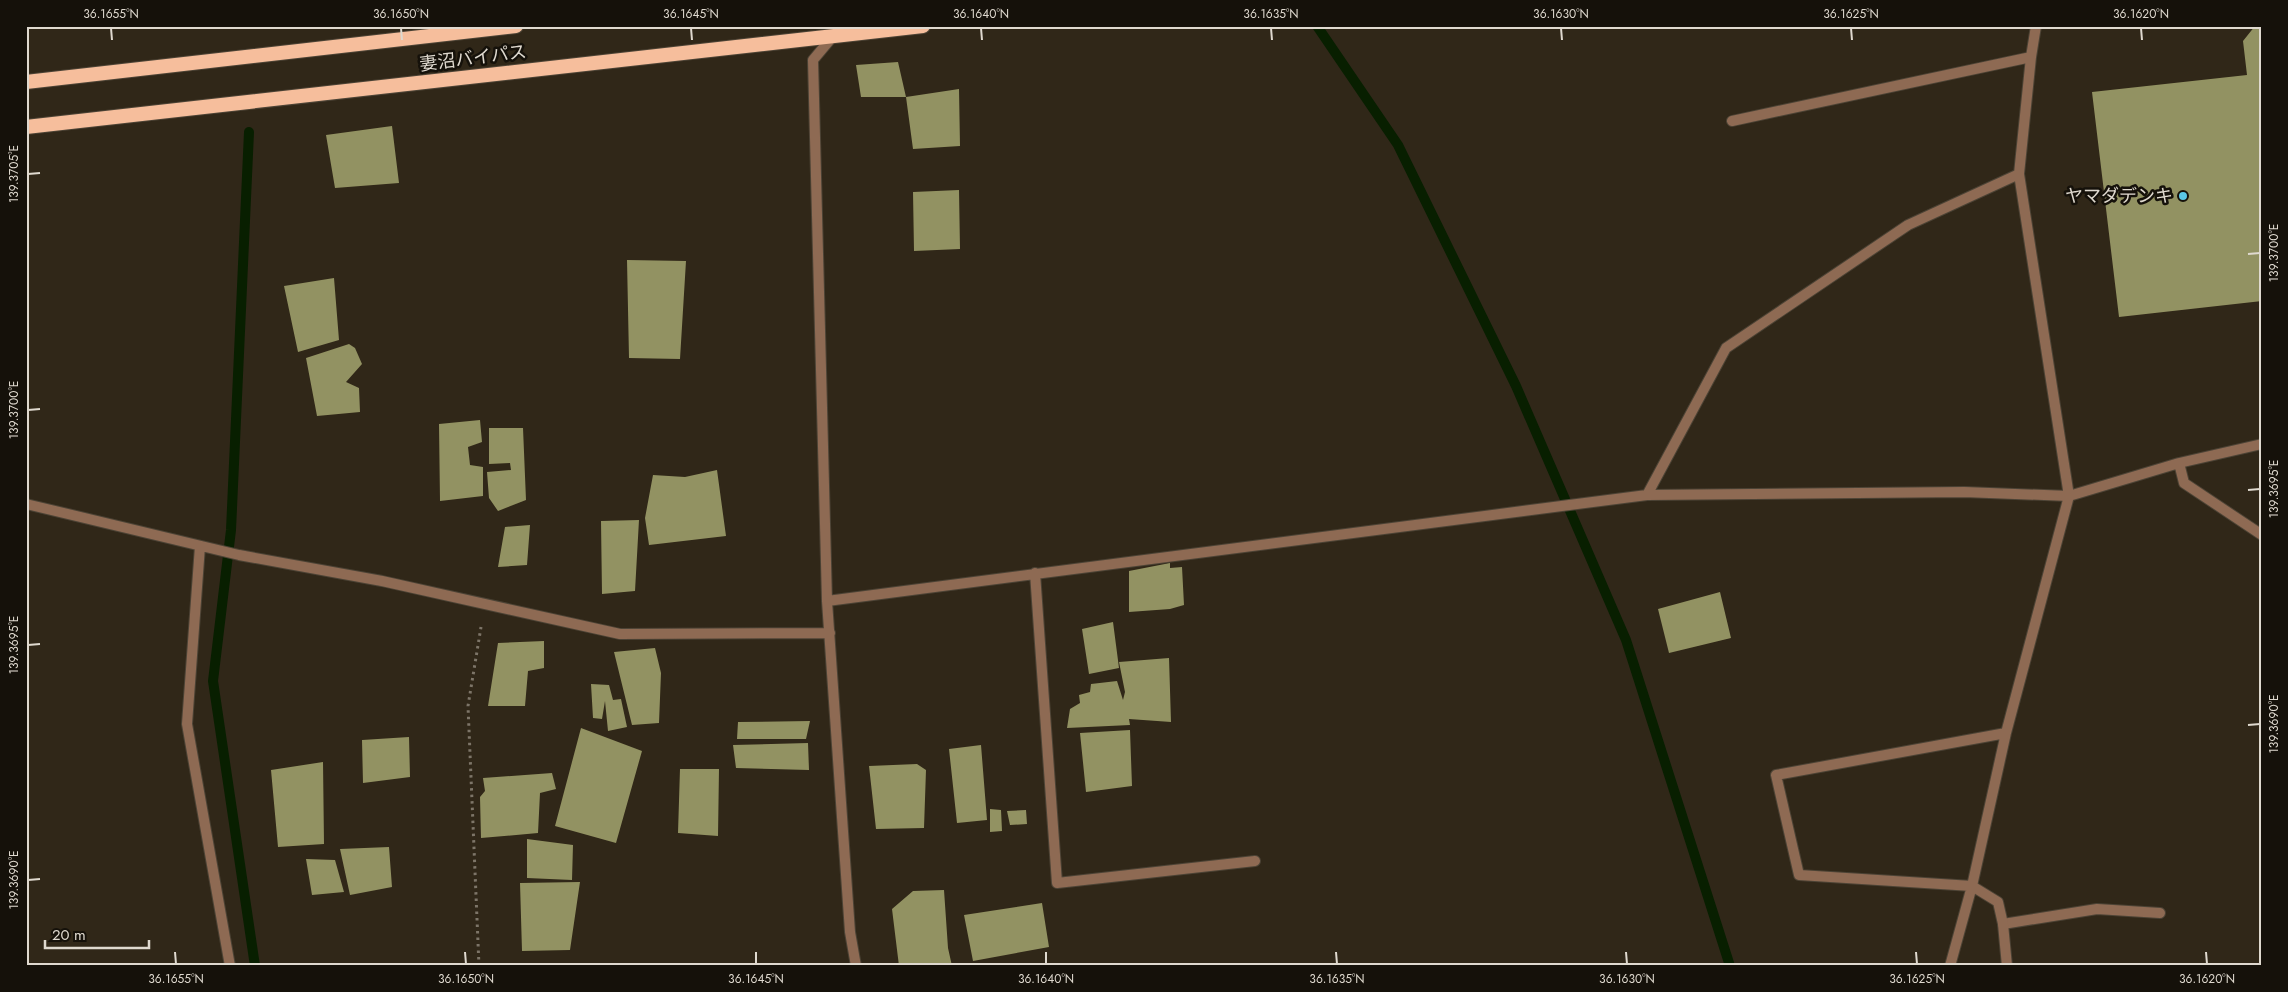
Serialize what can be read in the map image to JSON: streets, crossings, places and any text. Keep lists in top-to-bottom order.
{
  "streets": {
    "highway": ["妻沼バイパス"]
  },
  "places": ["ヤマダデンキ"],
  "scale_bar": "20 m",
  "coordinates": [
    "36.1655°N",
    "36.1650°N",
    "36.1645°N",
    "36.1640°N",
    "36.1635°N",
    "36.1630°N",
    "36.1625°N",
    "36.1620°N",
    "139.3705°E",
    "139.3700°E",
    "139.3695°E",
    "139.3690°E"
  ]
}
